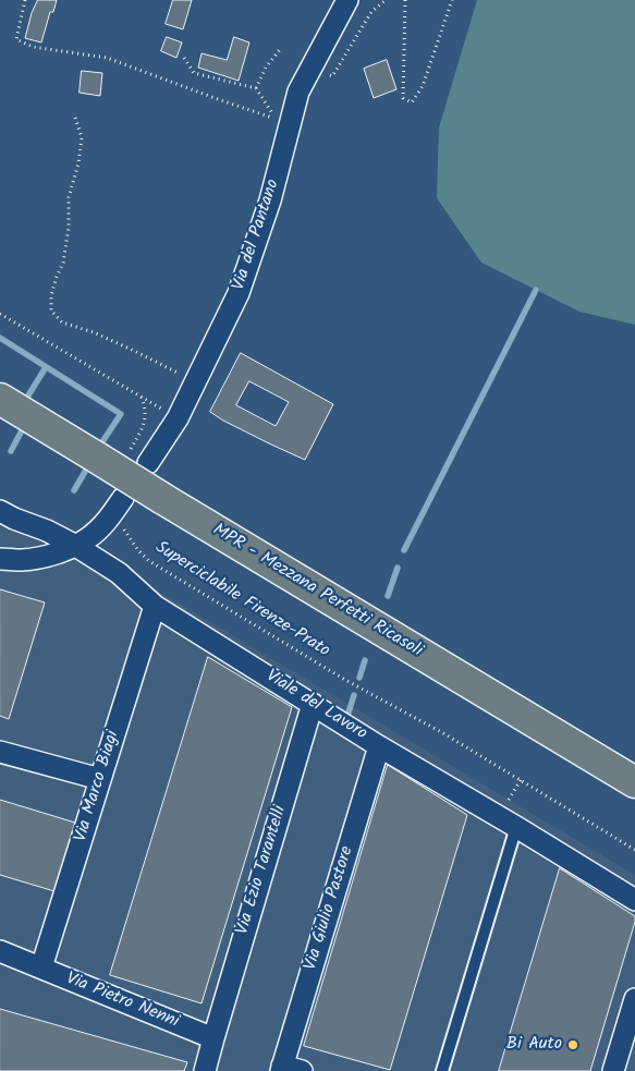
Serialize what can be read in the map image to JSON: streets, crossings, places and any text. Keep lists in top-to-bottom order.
{
  "streets": {
    "main road": ["MPR - Mezzana Perfetti Ricasoli"],
    "street": [
      "Via del Pantano",
      "Viale del Lavoro",
      "Via Marco Biagi",
      "Via Ezio Tarantelli",
      "Via Giulio Pastore",
      "Via Pietro Nenni"
    ],
    "path": ["Superciclabile Firenze-Prato"]
  },
  "crossings": [
    ["Viale del Lavoro", "Via Marco Biagi"],
    ["Viale del Lavoro", "Via Ezio Tarantelli"],
    ["Viale del Lavoro", "Via Giulio Pastore"],
    ["Via Marco Biagi", "Via Pietro Nenni"],
    ["Via Ezio Tarantelli", "Via Pietro Nenni"]
  ],
  "places": ["Bi Auto"]
}
